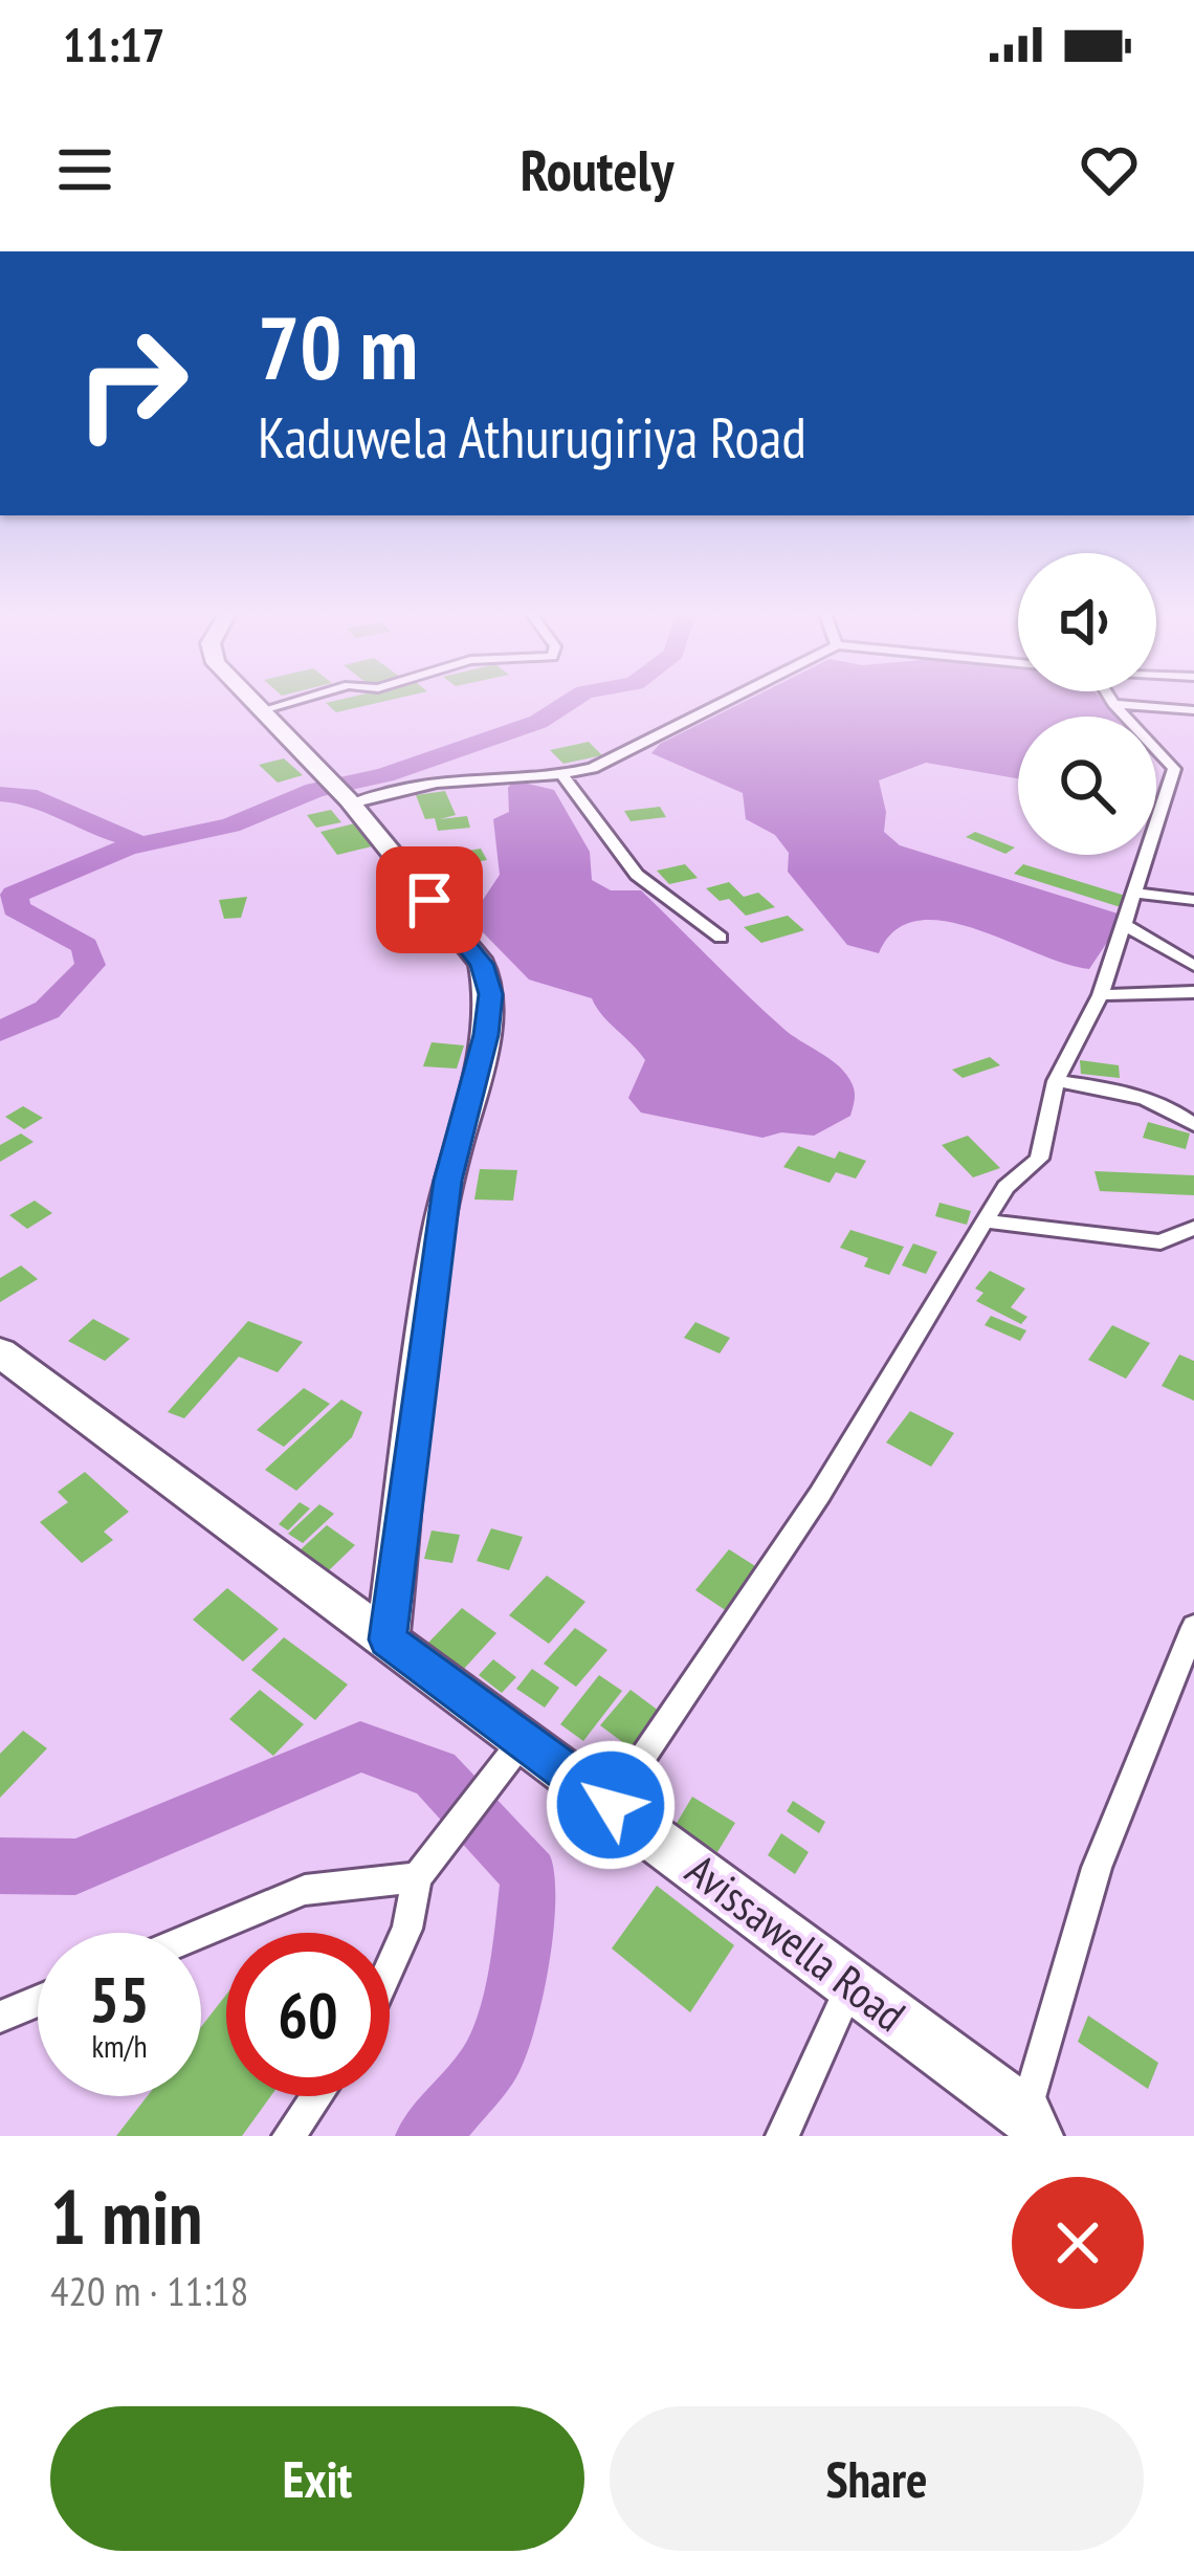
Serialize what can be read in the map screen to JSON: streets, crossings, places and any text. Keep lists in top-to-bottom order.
{
  "streets": {
    "main road": ["Avissawella Road"]
  },
  "page": {
    "status": "11:17",
    "header": "Routely",
    "turn": ["70 m", "Kaduwela Athurugiriya Road"],
    "speed": "55 km/h",
    "limit": "60",
    "heading": ["1 min", "420 m · 11:18"],
    "buttons": ["Exit", "Share"]
  }
}
